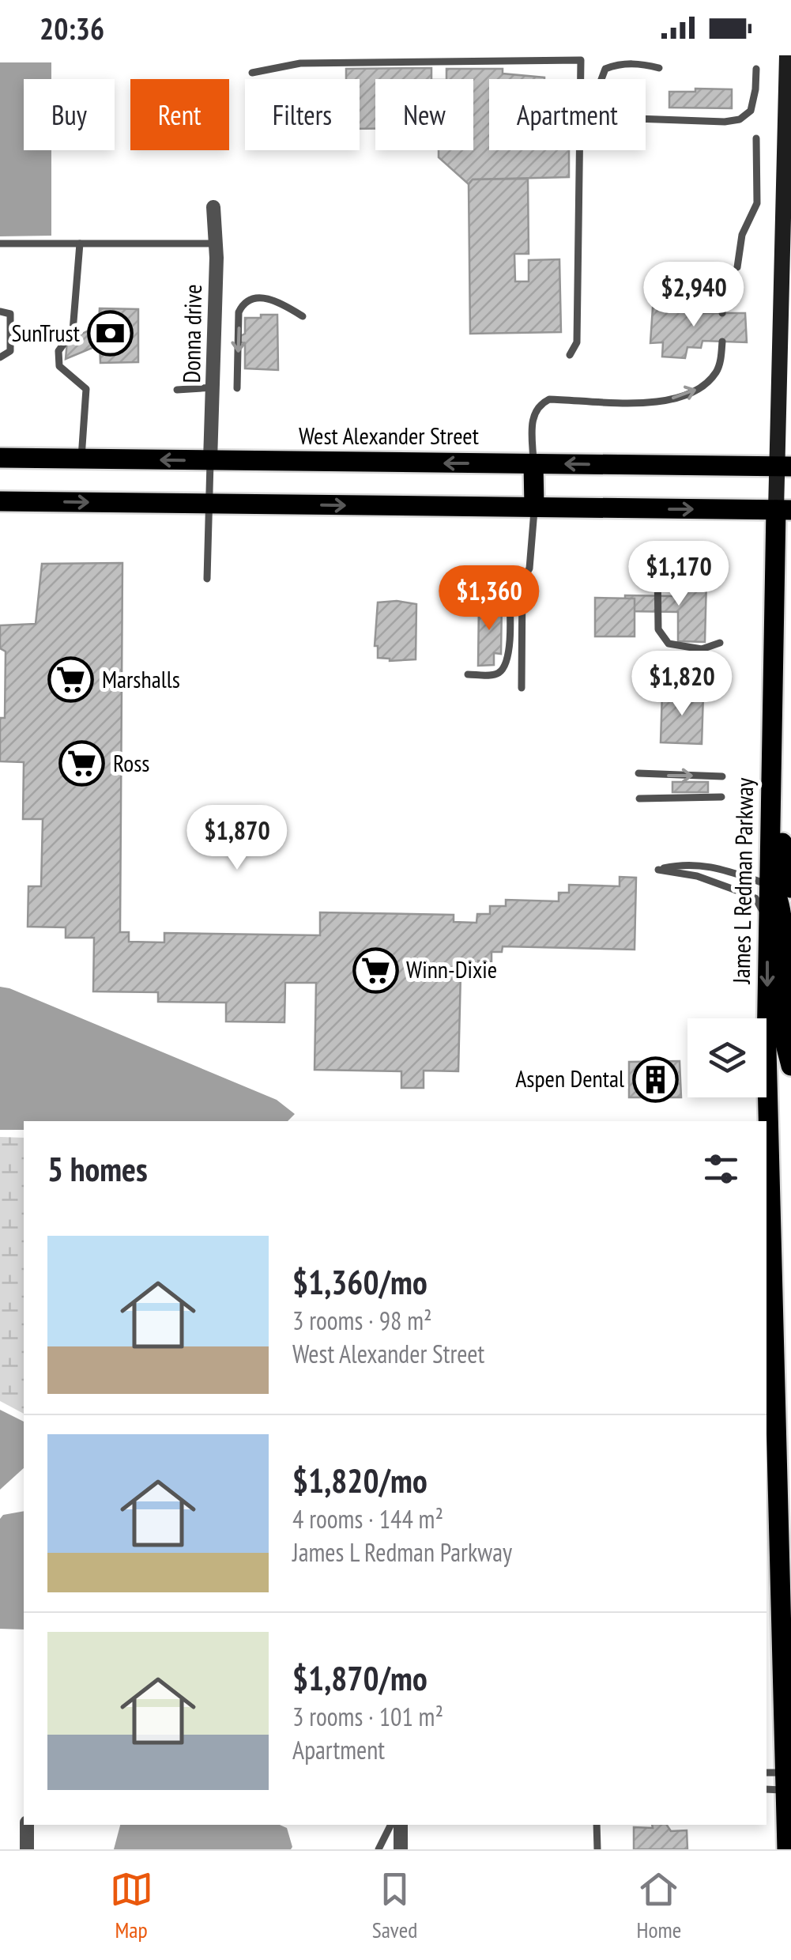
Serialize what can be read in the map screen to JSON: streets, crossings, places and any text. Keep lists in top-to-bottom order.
{
  "streets": {
    "main road": ["West Alexander Street", "James L Redman Parkway"],
    "street": ["Donna drive"]
  },
  "crossings": [
    ["Donna drive", "West Alexander Street"],
    ["West Alexander Street", "James L Redman Parkway"]
  ],
  "places": {
    "bank": ["SunTrust"],
    "supermarket": ["Marshalls", "Ross", "Winn-Dixie"],
    "building": ["Aspen Dental"]
  },
  "page": {
    "status": "20:36",
    "chip": [
      "Buy",
      "Rent",
      "Filters",
      "New",
      "Apartment"
    ],
    "price": [
      "$2,940",
      "$1,170",
      "$1,360",
      "$1,820",
      "$1,870"
    ],
    "heading": "5 homes",
    "list": [
      {
        "name": "$1,360/mo",
        "note": "3 rooms · 98 m² · West Alexander Street"
      },
      {
        "name": "$1,820/mo",
        "note": "4 rooms · 144 m² · James L Redman Parkway"
      },
      {
        "name": "$1,870/mo",
        "note": "3 rooms · 101 m² · Apartment"
      }
    ],
    "tabs": ["Map", "Saved", "Home"]
  }
}
